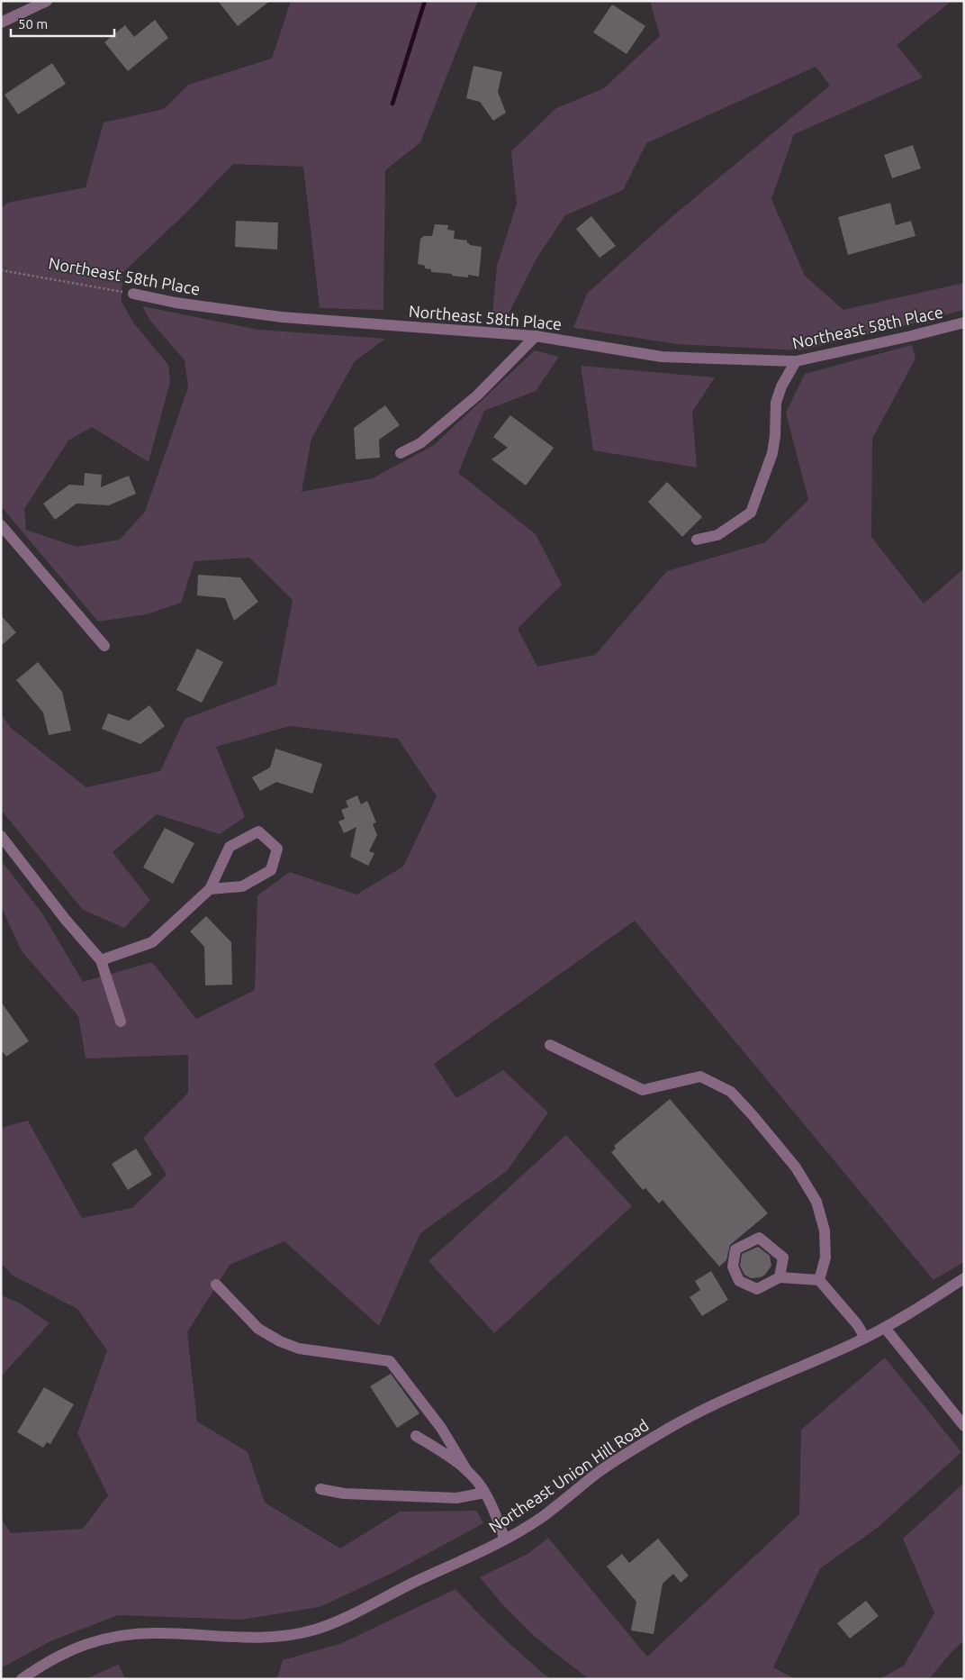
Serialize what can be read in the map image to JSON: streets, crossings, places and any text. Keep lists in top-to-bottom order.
{
  "streets": {
    "street": ["Northeast 58th Place", "Northeast Union Hill Road"]
  },
  "scale_bar": "50 m"
}
